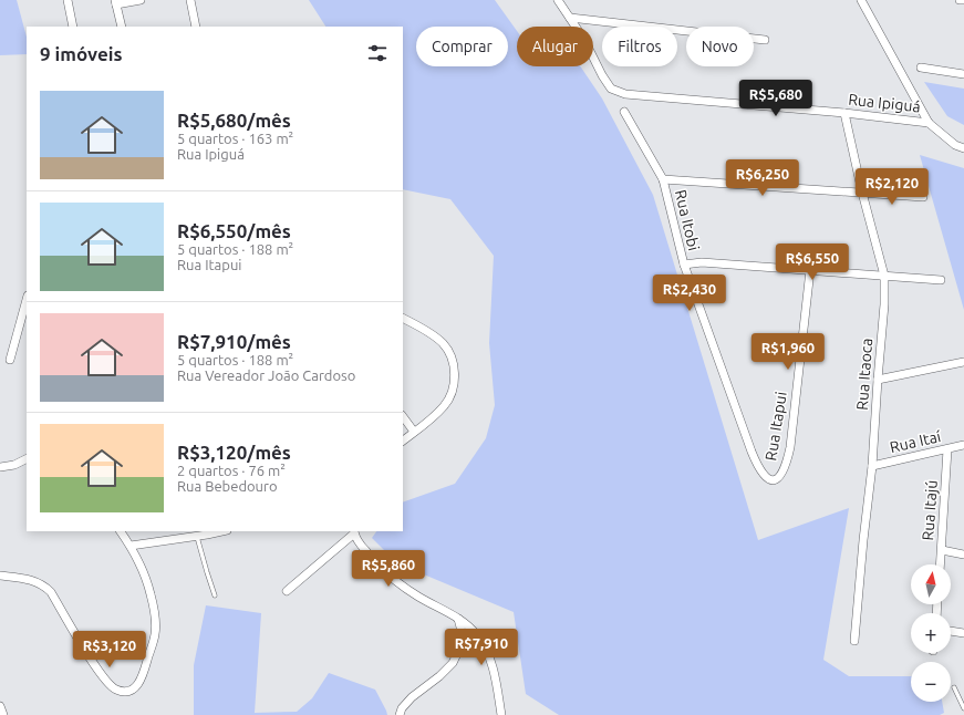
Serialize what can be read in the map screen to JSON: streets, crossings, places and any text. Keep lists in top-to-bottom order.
{
  "streets": {
    "street": [
      "Rua Ipiguá",
      "Rua Itobi",
      "Rua Itaoca",
      "Rua Itapui",
      "Rua Itaí",
      "Rua Itajú"
    ]
  },
  "crossings": [
    ["Rua Ipiguá", "Rua Itaoca"],
    ["Rua Itobi", "Rua Itapui"],
    ["Rua Itaoca", "Rua Itaí"],
    ["Rua Itaí", "Rua Itajú"]
  ],
  "north": "top",
  "page": {
    "chip": [
      "Comprar",
      "Alugar",
      "Filtros",
      "Novo"
    ],
    "heading": "9 imóveis",
    "price": [
      "R$5,680",
      "R$6,250",
      "R$2,120",
      "R$6,550",
      "R$2,430",
      "R$1,960",
      "R$5,860",
      "R$7,910",
      "R$3,120"
    ],
    "list": [
      {
        "name": "R$5,680/mês",
        "note": "5 quartos · 163 m² · Rua Ipiguá"
      },
      {
        "name": "R$6,550/mês",
        "note": "5 quartos · 188 m² · Rua Itapui"
      },
      {
        "name": "R$7,910/mês",
        "note": "5 quartos · 188 m² · Rua Vereador João Cardoso"
      },
      {
        "name": "R$3,120/mês",
        "note": "2 quartos · 76 m² · Rua Bebedouro"
      }
    ],
    "map_buttons": ["+", "−"]
  }
}
